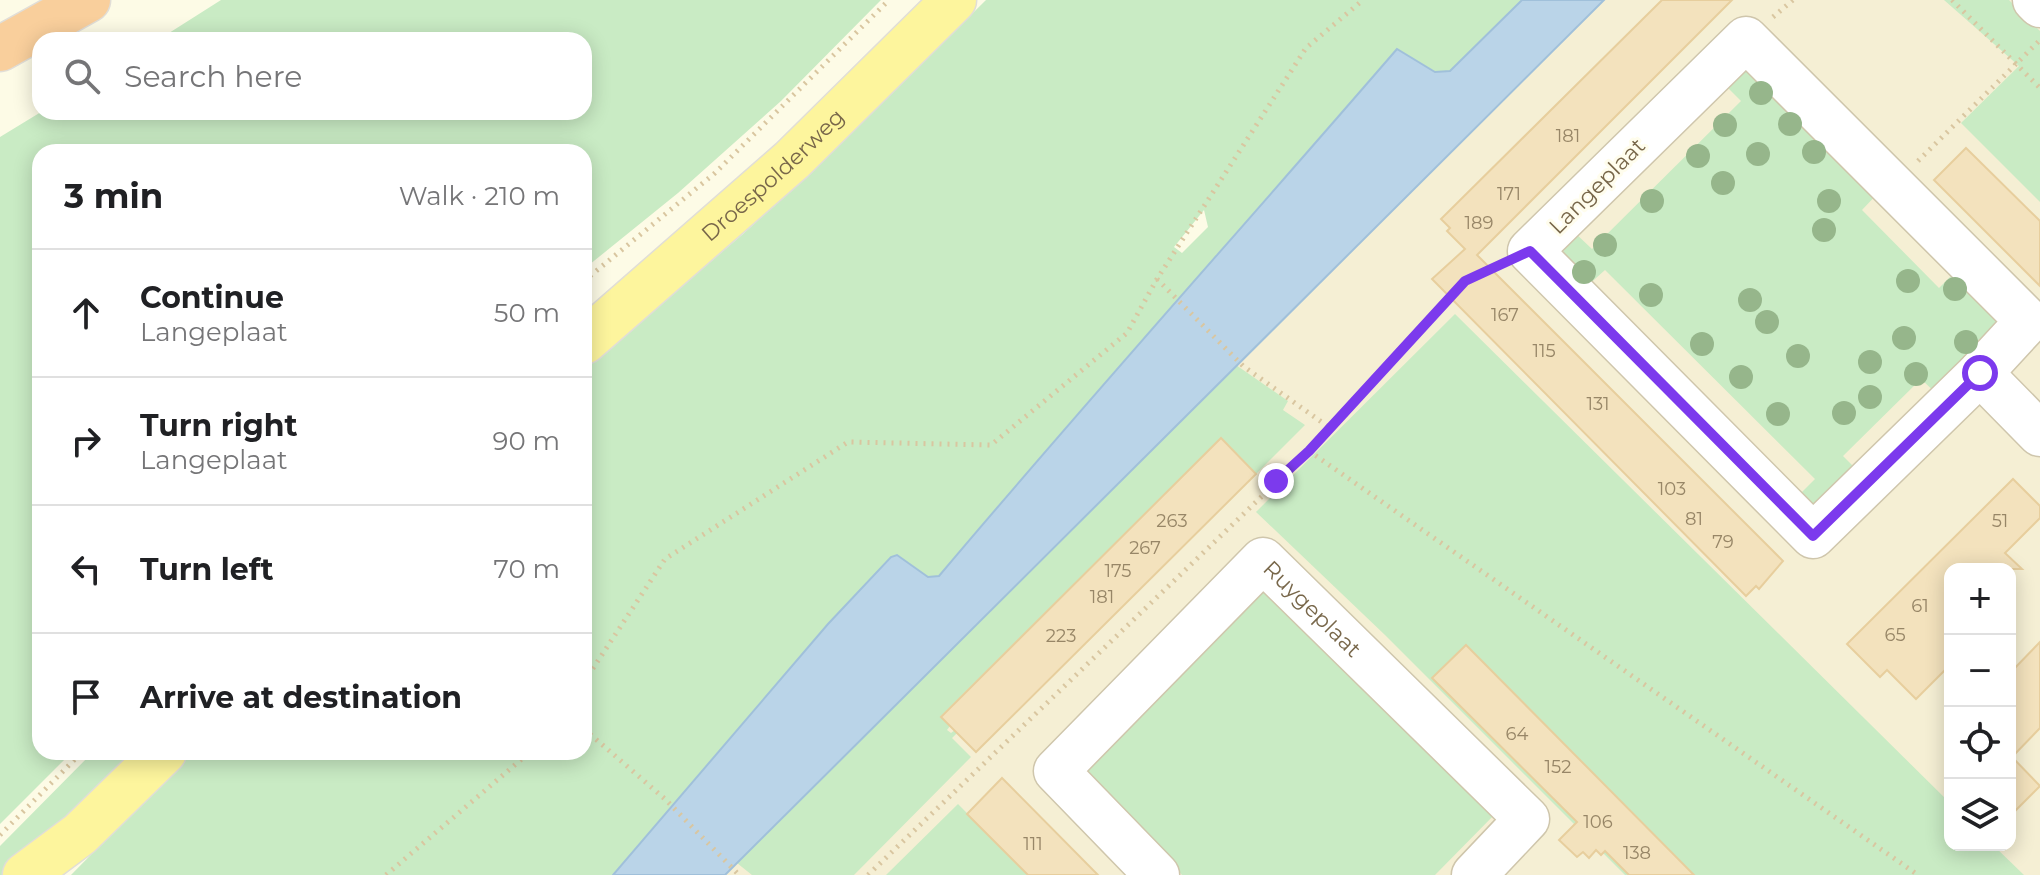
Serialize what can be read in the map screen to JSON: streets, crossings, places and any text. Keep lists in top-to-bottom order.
{
  "streets": {
    "main road": ["Droespolderweg"],
    "street": ["Langeplaat", "Ruygeplaat"]
  },
  "house_numbers": [
    "181",
    "171",
    "189",
    "167",
    "115",
    "131",
    "103",
    "81",
    "263",
    "51",
    "79",
    "267",
    "175",
    "181",
    "61",
    "65",
    "223",
    "64",
    "152",
    "106",
    "111",
    "138"
  ],
  "page": {
    "search": "Search here",
    "heading": ["3 min", "Walk · 210 m"],
    "list": [
      ["Continue", "Langeplaat", "50 m"],
      ["Turn right", "Langeplaat", "90 m"],
      ["Turn left", "70 m"],
      "Arrive at destination"
    ],
    "map_buttons": ["+", "−"]
  }
}
